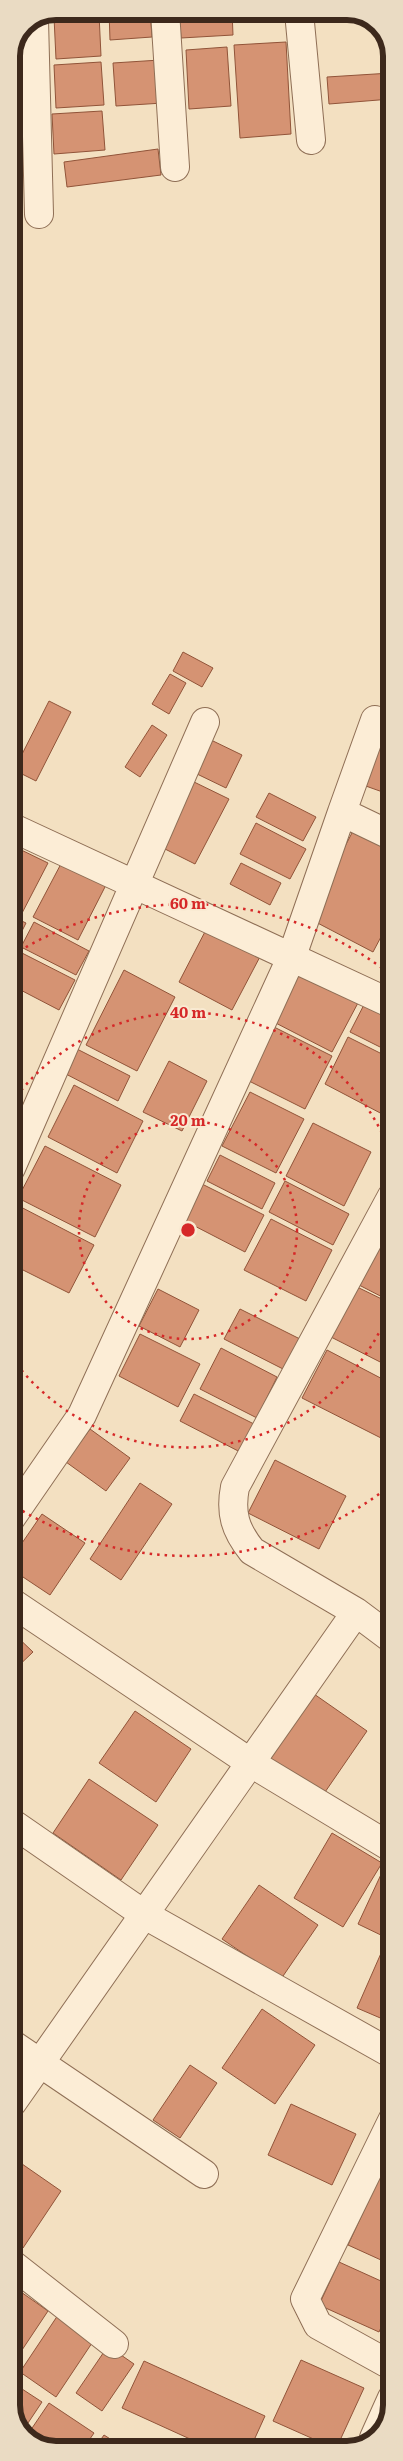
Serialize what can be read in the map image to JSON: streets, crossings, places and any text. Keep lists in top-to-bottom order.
{
  "rings": ["60 m", "40 m", "20 m"]
}
